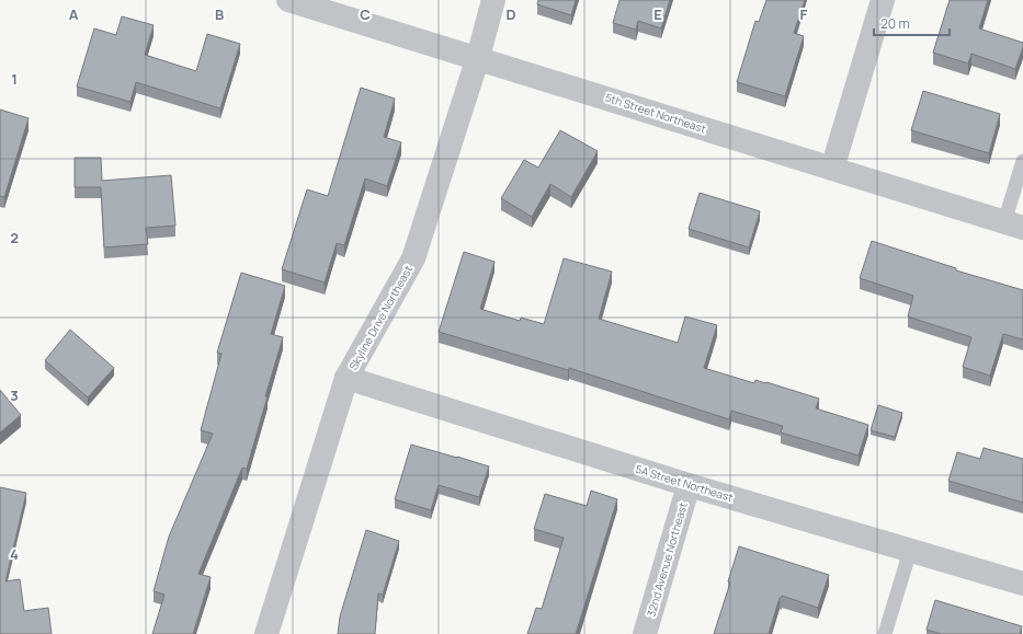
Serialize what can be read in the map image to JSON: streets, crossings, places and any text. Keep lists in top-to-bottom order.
{
  "streets": {
    "street": [
      "5th Street Northeast",
      "Skyline Drive Northeast",
      "5A Street Northeast",
      "32nd Avenue Northeast"
    ]
  },
  "crossings": [
    ["5th Street Northeast", "Skyline Drive Northeast"],
    ["Skyline Drive Northeast", "5A Street Northeast"],
    ["5A Street Northeast", "32nd Avenue Northeast"]
  ],
  "scale_bar": "20 m",
  "grid": {
    "columns": [
      "A",
      "B",
      "C",
      "D",
      "E",
      "F"
    ],
    "rows": [
      "1",
      "2",
      "3",
      "4"
    ]
  }
}
